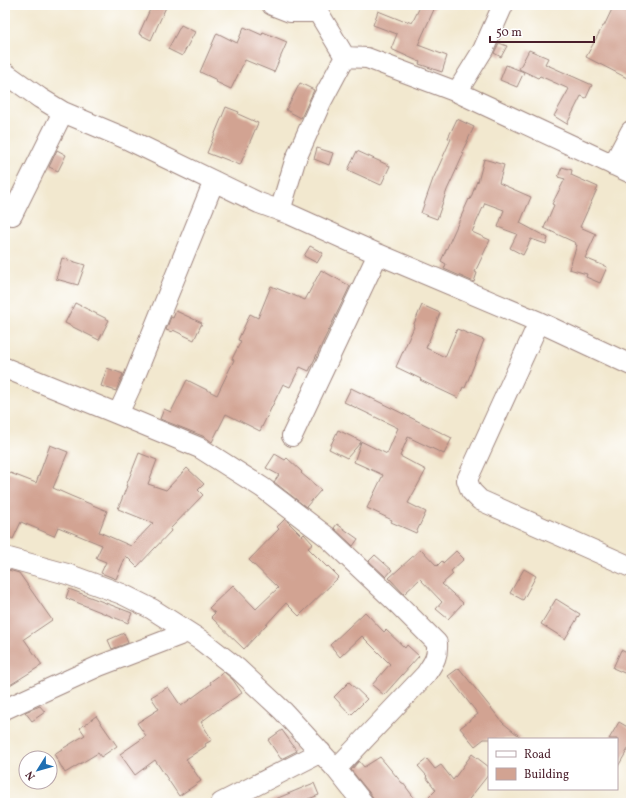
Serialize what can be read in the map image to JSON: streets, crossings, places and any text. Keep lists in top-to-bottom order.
{
  "legend": ["Road", "Building"],
  "scale_bar": "50 m",
  "north": "bottom left"
}
